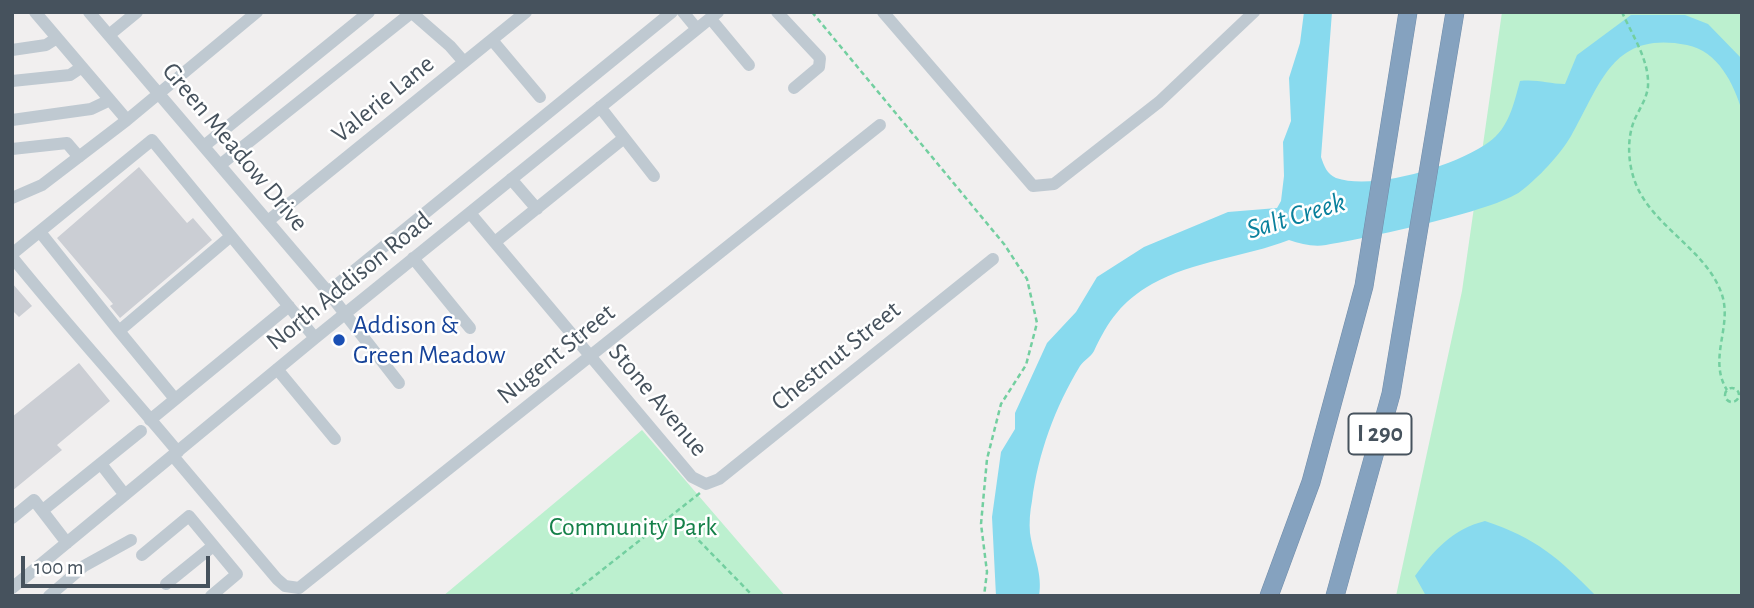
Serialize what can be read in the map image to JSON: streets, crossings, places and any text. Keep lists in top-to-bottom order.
{
  "streets": {
    "highway": ["I 290"],
    "street": [
      "Valerie Lane",
      "Green Meadow Drive",
      "North Addison Road",
      "Nugent Street",
      "Chestnut Street",
      "Stone Avenue"
    ]
  },
  "crossings": [
    ["Valerie Lane", "Green Meadow Drive"],
    ["Green Meadow Drive", "North Addison Road"],
    ["North Addison Road", "Nugent Street"],
    ["North Addison Road", "Stone Avenue"],
    ["Nugent Street", "Stone Avenue"],
    ["Chestnut Street", "Stone Avenue"]
  ],
  "water": ["Salt Creek"],
  "parks": ["Community Park"],
  "places": ["Addison & Green Meadow"],
  "scale_bar": "100 m"
}
